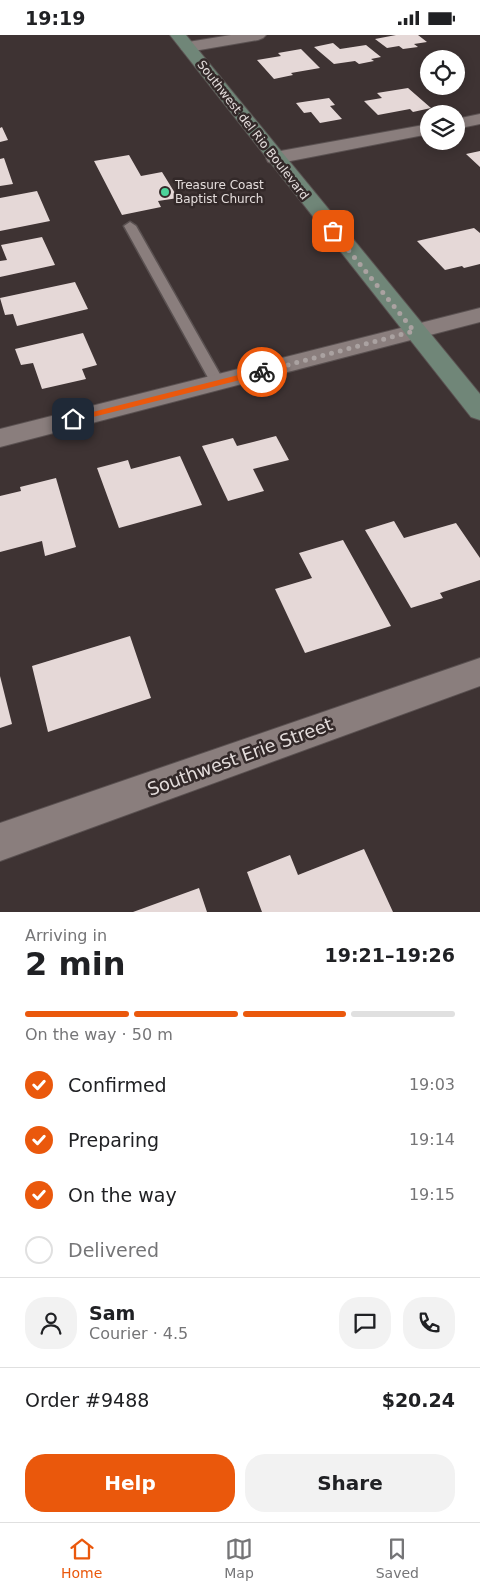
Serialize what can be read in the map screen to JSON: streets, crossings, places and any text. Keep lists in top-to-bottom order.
{
  "streets": {
    "street": ["Southwest del Rio Boulevard", "Southwest Erie Street"]
  },
  "places": ["Treasure Coast Baptist Church"],
  "page": {
    "status": "19:19",
    "heading": ["2 min", "Arriving in", "19:21–19:26"],
    "panel": [
      "Sam",
      "Courier · 4.5",
      "Order #9488",
      "$20.24"
    ],
    "bar": "On the way · 50 m",
    "list": [
      ["Confirmed", "19:03"],
      ["Preparing", "19:14"],
      ["On the way", "19:15"],
      "Delivered"
    ],
    "buttons": ["Help", "Share"],
    "tabs": ["Home", "Map", "Saved"]
  }
}
